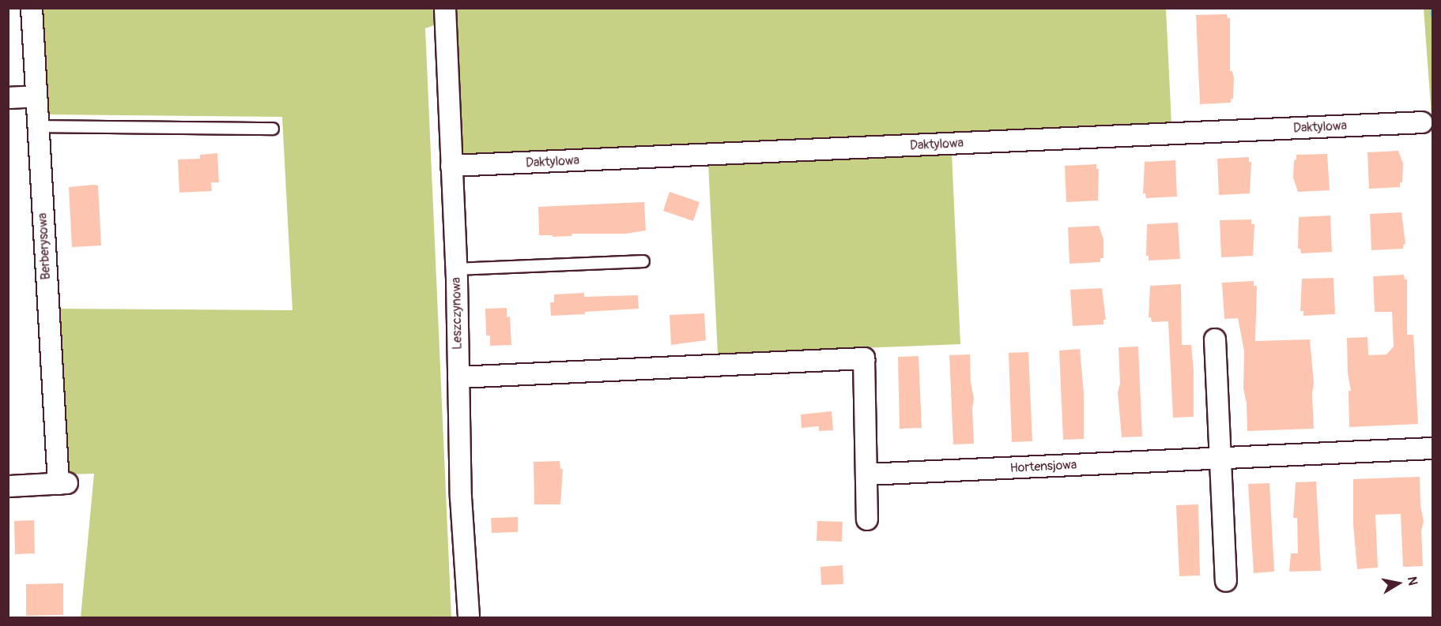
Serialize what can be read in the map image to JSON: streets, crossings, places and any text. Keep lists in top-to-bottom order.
{
  "streets": {
    "street": [
      "Daktylowa",
      "Berberysowa",
      "Leszczynowa",
      "Hortensjowa"
    ]
  },
  "crossings": [
    ["Daktylowa", "Leszczynowa"]
  ],
  "north": "right"
}
